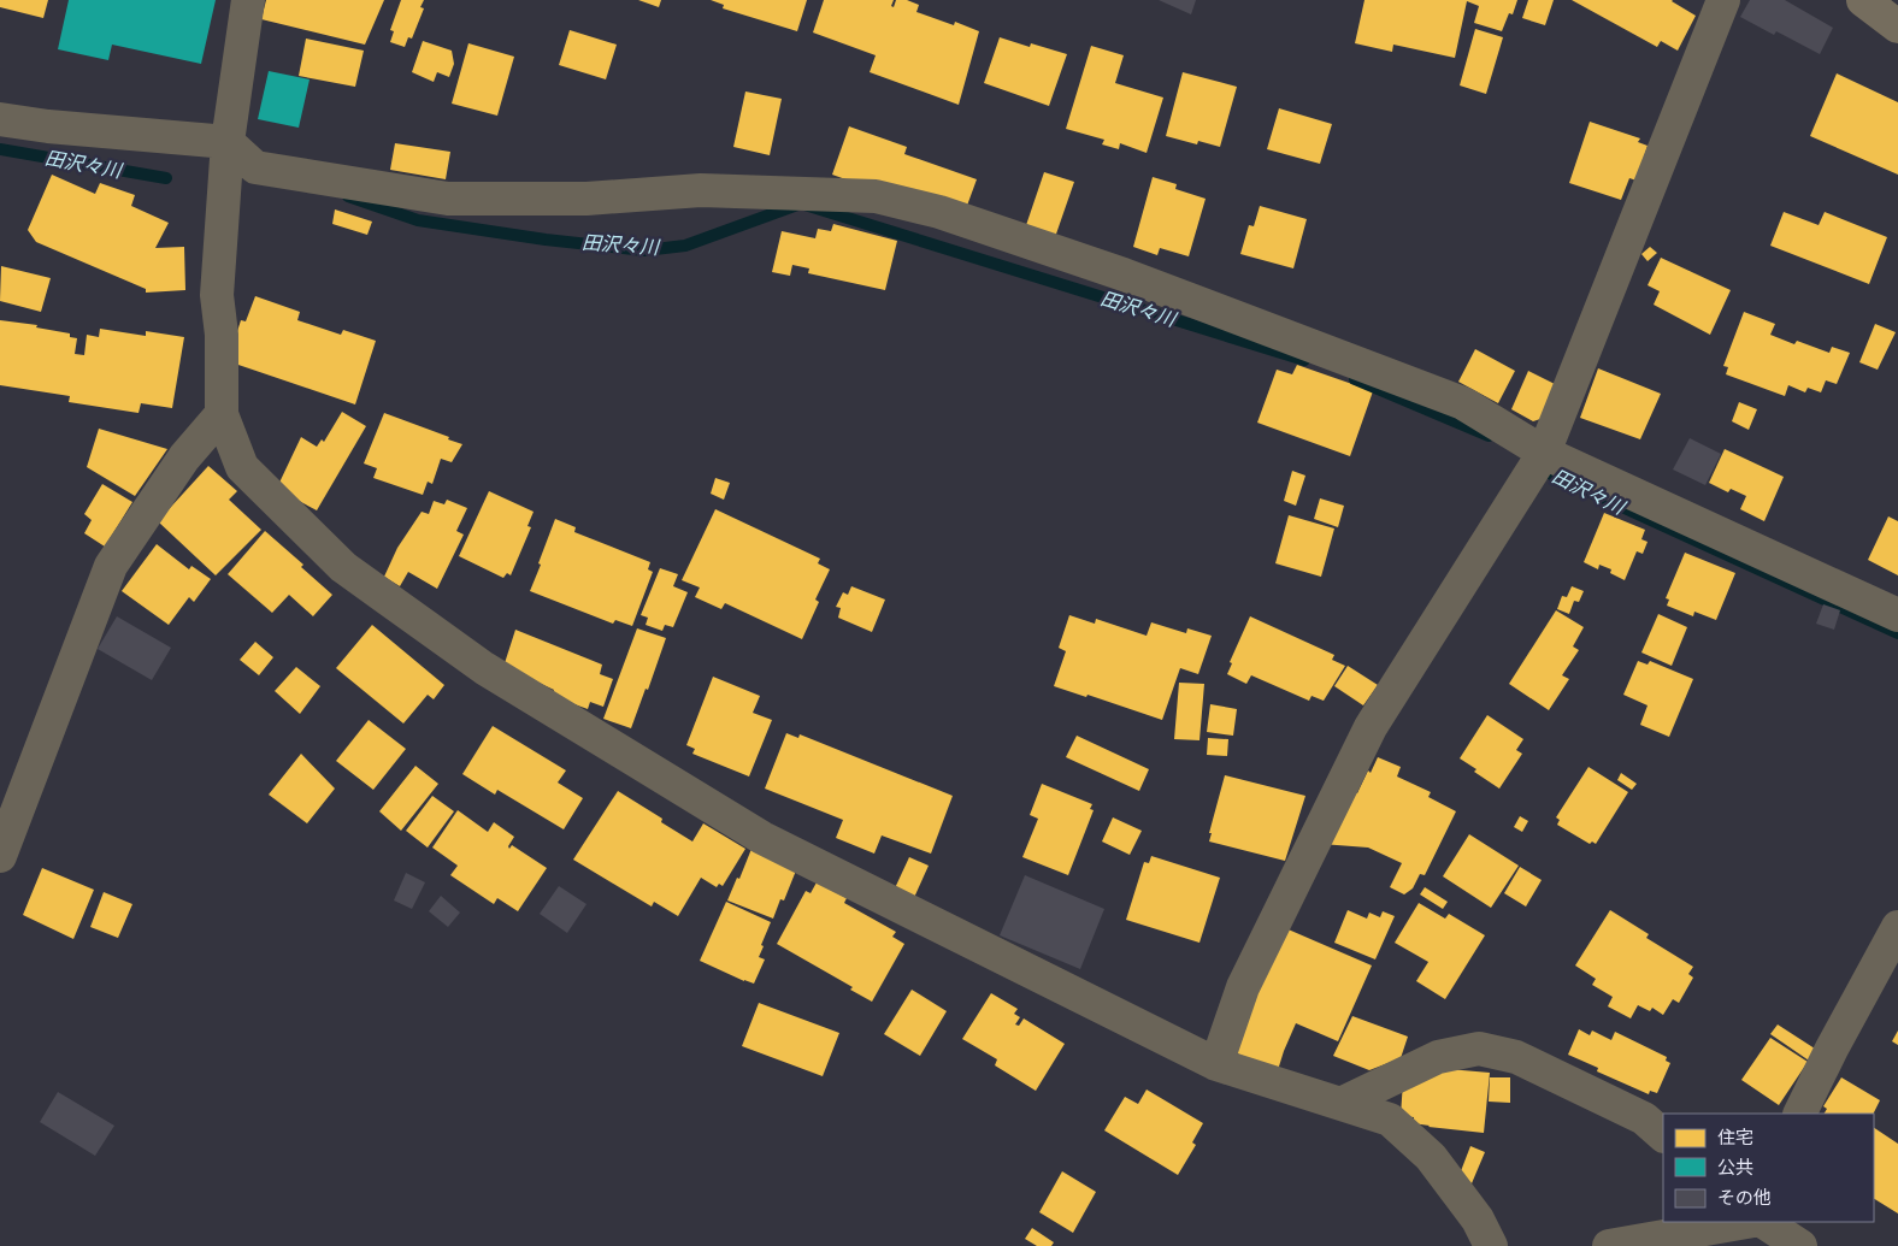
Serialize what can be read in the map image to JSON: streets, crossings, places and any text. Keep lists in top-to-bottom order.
{
  "water": ["田沢々川"],
  "legend": ["住宅", "公共", "その他"]
}
